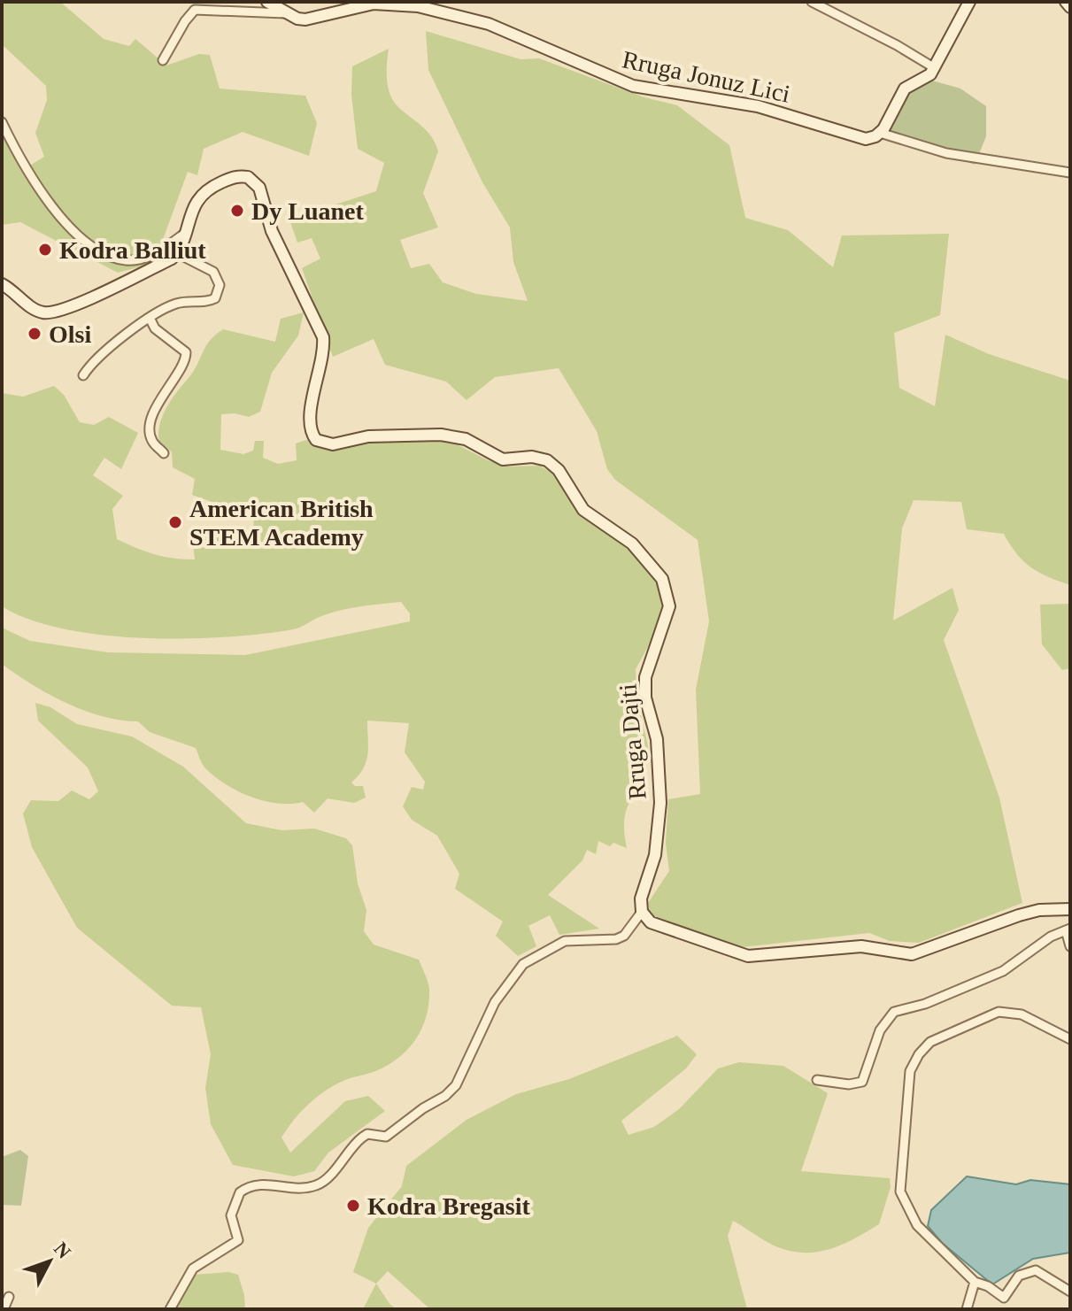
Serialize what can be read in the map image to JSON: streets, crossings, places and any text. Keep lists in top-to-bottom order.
{
  "streets": {
    "main road": ["Rruga Jonuz Lici", "Rruga Dajti"]
  },
  "places": [
    "Dy Luanet",
    "Kodra Balliut",
    "Olsi",
    "American British STEM Academy",
    "Kodra Bregasit"
  ],
  "north": "top right"
}
